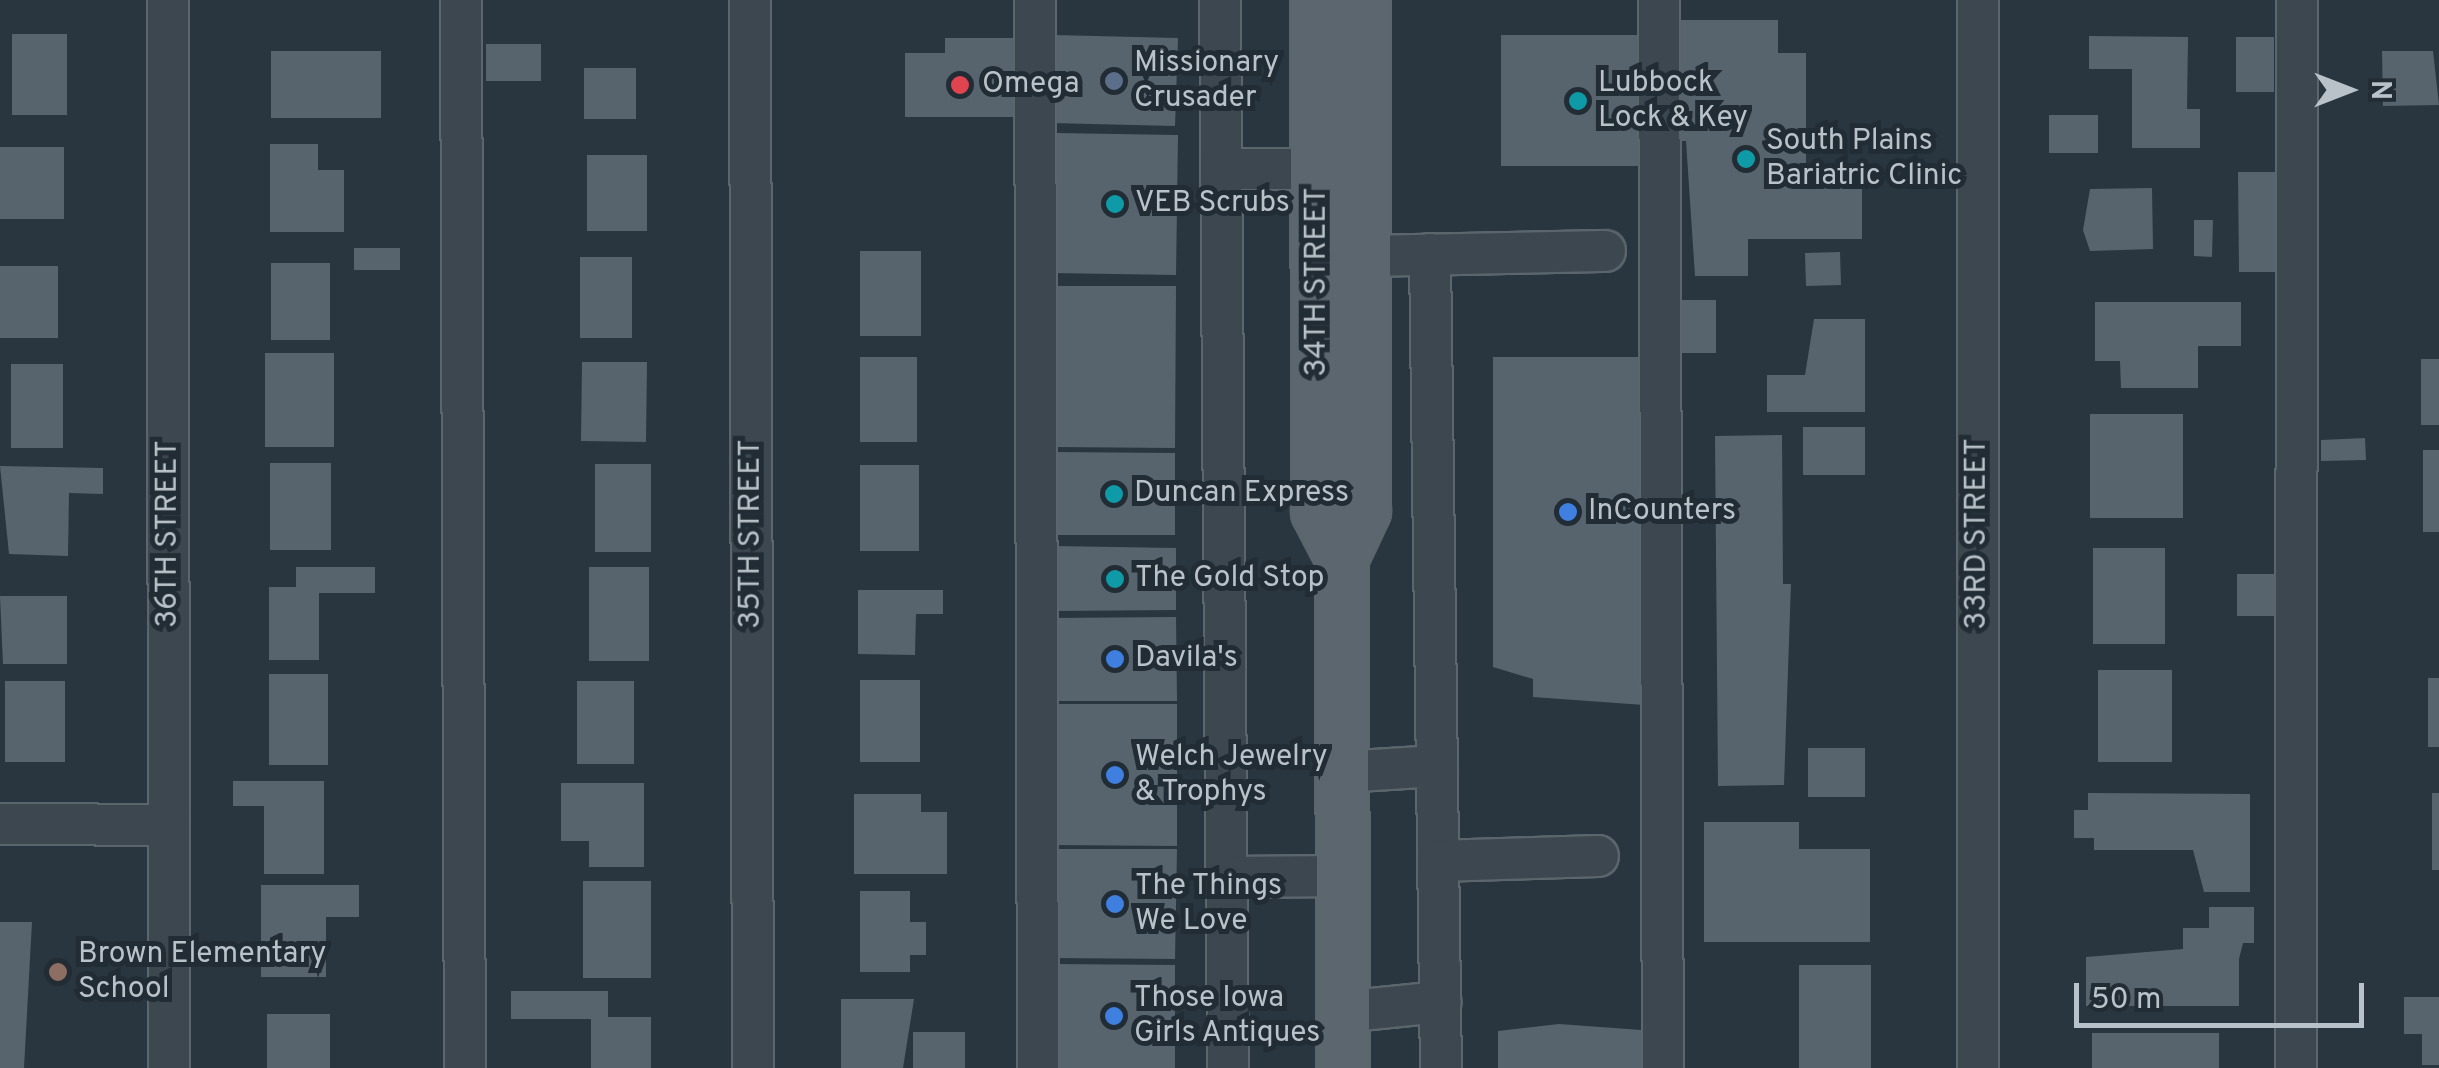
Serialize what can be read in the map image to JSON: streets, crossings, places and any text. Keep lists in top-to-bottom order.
{
  "streets": {
    "main road": ["34TH STREET"],
    "street": ["36TH STREET", "35TH STREET", "33RD STREET"]
  },
  "places": [
    "Missionary Crusader",
    "Omega",
    "Lubbock Lock & Key",
    "South Plains Bariatric Clinic",
    "VEB Scrubs",
    "Duncan Express",
    "InCounters",
    "The Gold Stop",
    "Davila's",
    "Welch Jewelry & Trophys",
    "The Things We Love",
    "Brown Elementary School",
    "Those Iowa Girls Antiques"
  ],
  "scale_bar": "50 m",
  "north": "right"
}
